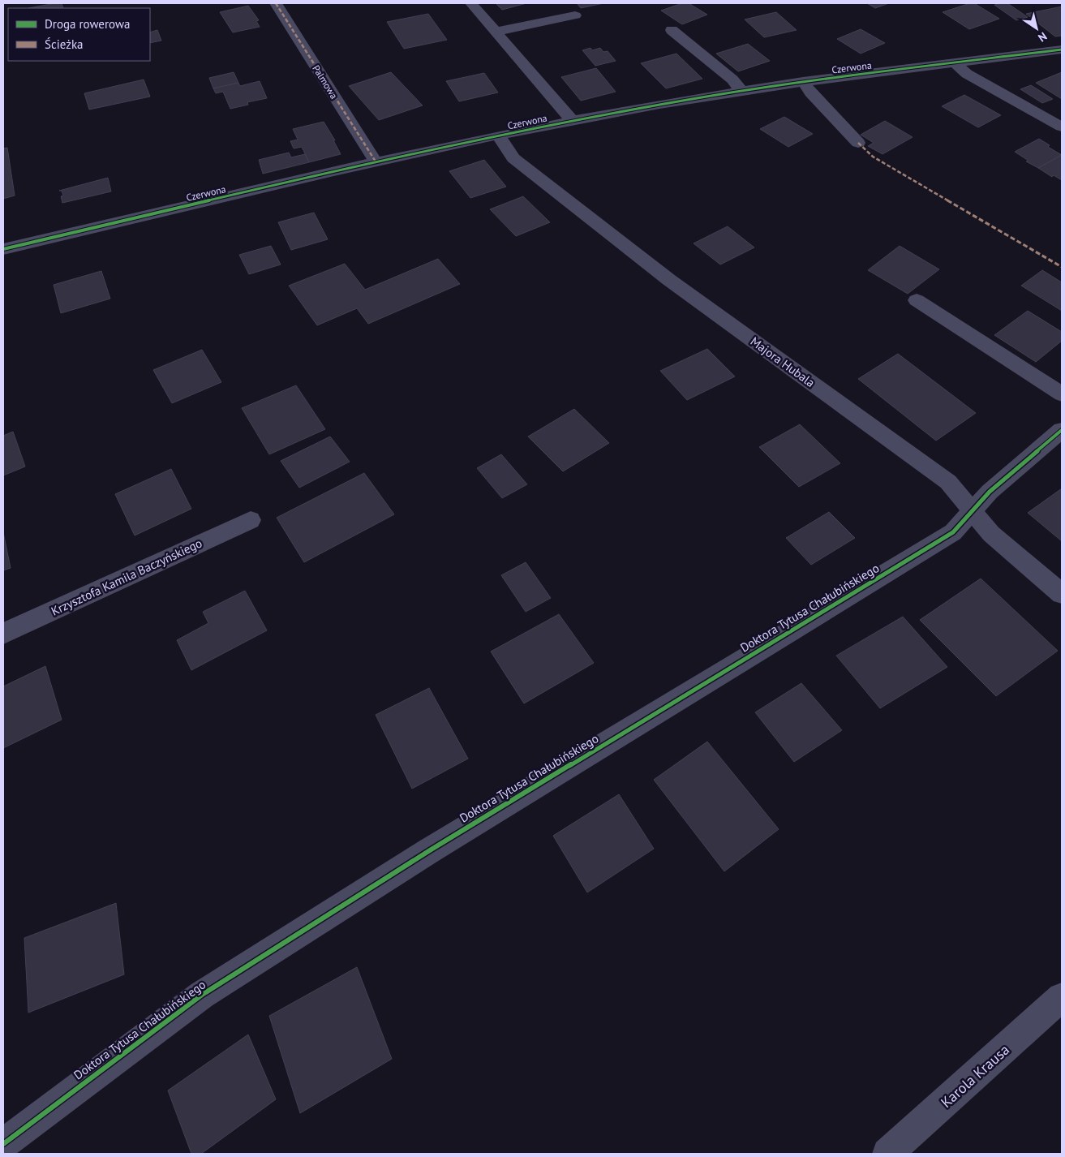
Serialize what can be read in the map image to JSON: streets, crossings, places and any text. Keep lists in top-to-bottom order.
{
  "streets": {
    "street": [
      "Czerwona",
      "Palmowa",
      "Majora Hubala",
      "Krzysztofa Kamila Baczyńskiego",
      "Doktora Tytusa Chałubińskiego",
      "Karola Krausa"
    ]
  },
  "crossings": [
    ["Czerwona", "Palmowa"],
    ["Czerwona", "Majora Hubala"],
    ["Majora Hubala", "Doktora Tytusa Chałubińskiego"]
  ],
  "legend": ["Droga rowerowa", "Ścieżka"],
  "north": "bottom right"
}
